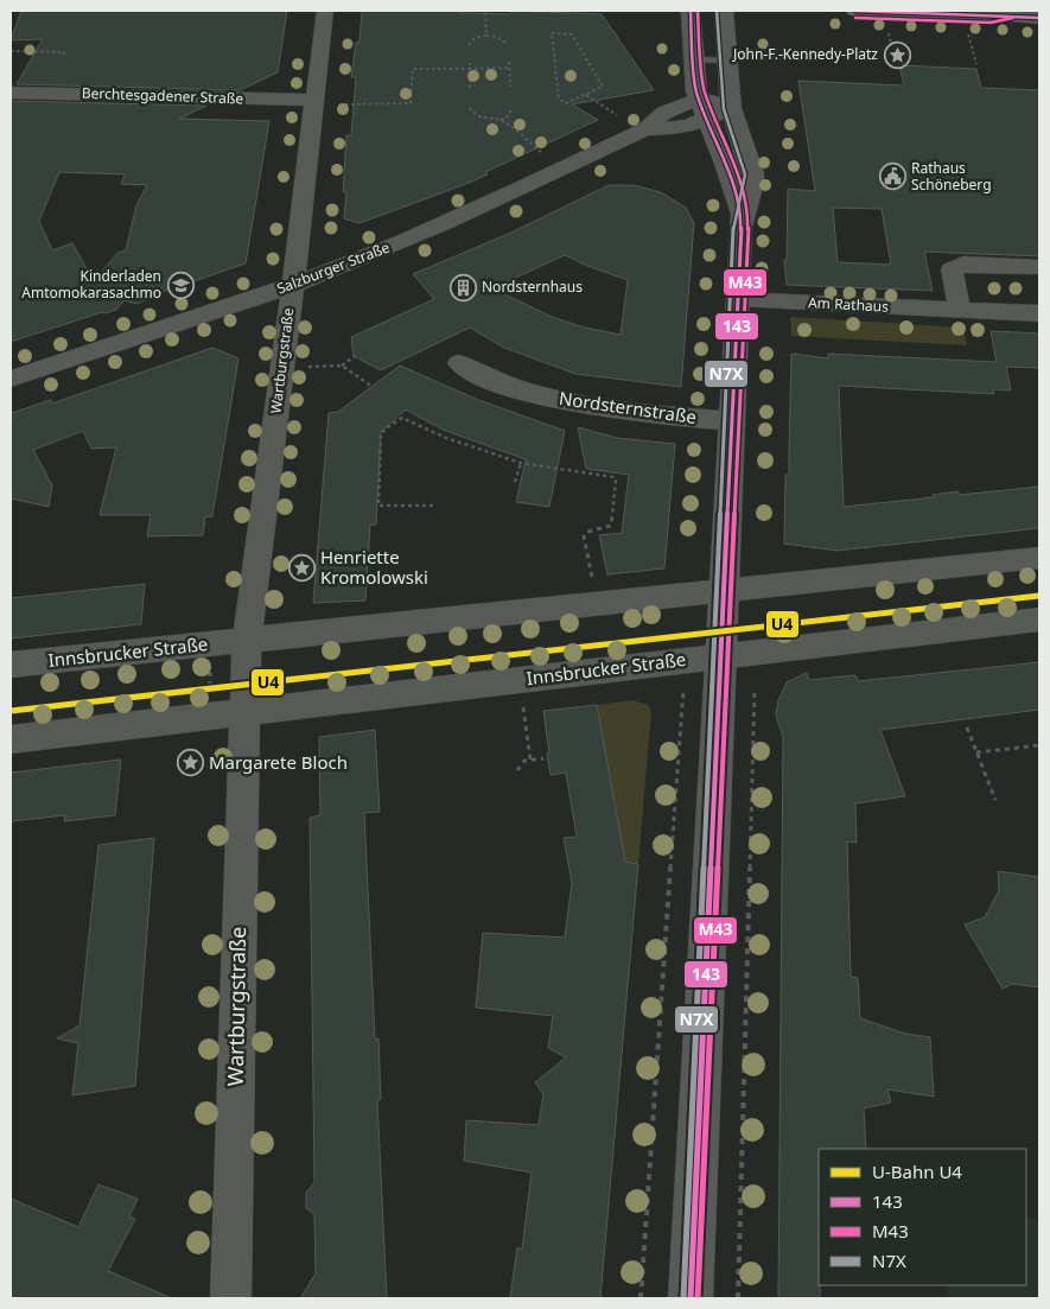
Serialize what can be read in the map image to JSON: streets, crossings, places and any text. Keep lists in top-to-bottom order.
{
  "streets": {
    "street": [
      "Berchtesgadener Straße",
      "Salzburger Straße",
      "Am Rathaus",
      "Wartburgstraße",
      "Nordsternstraße",
      "Innsbrucker Straße"
    ]
  },
  "crossings": [
    ["Berchtesgadener Straße", "Wartburgstraße"],
    ["Salzburger Straße", "Wartburgstraße"],
    ["Wartburgstraße", "Innsbrucker Straße"]
  ],
  "places": {
    "place": ["John-F.-Kennedy-Platz", "Henriette Kromolowski", "Margarete Bloch"],
    "public building": ["Rathaus Schöneberg"],
    "school or university": ["Kinderladen Amtomokarasachmo"],
    "building": ["Nordsternhaus"]
  },
  "lines": [
    "transit line 143",
    "transit line M43",
    "transit line N7X",
    "metro line U4"
  ],
  "legend": [
    "U-Bahn U4",
    "143",
    "M43",
    "N7X"
  ]
}
